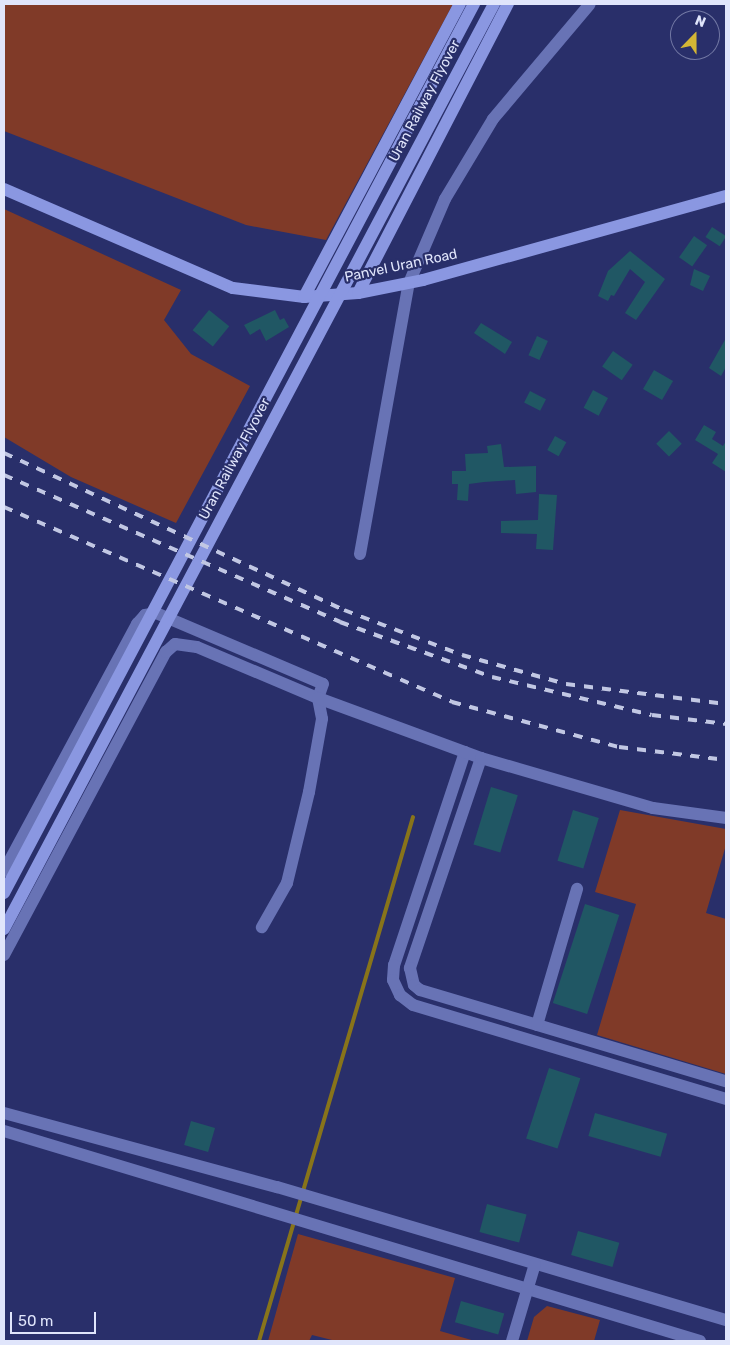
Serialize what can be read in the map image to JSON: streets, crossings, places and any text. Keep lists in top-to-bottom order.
{
  "streets": {
    "main road": ["Uran Railway Flyover", "Panvel Uran Road"]
  },
  "scale_bar": "50 m",
  "north": "top"
}
